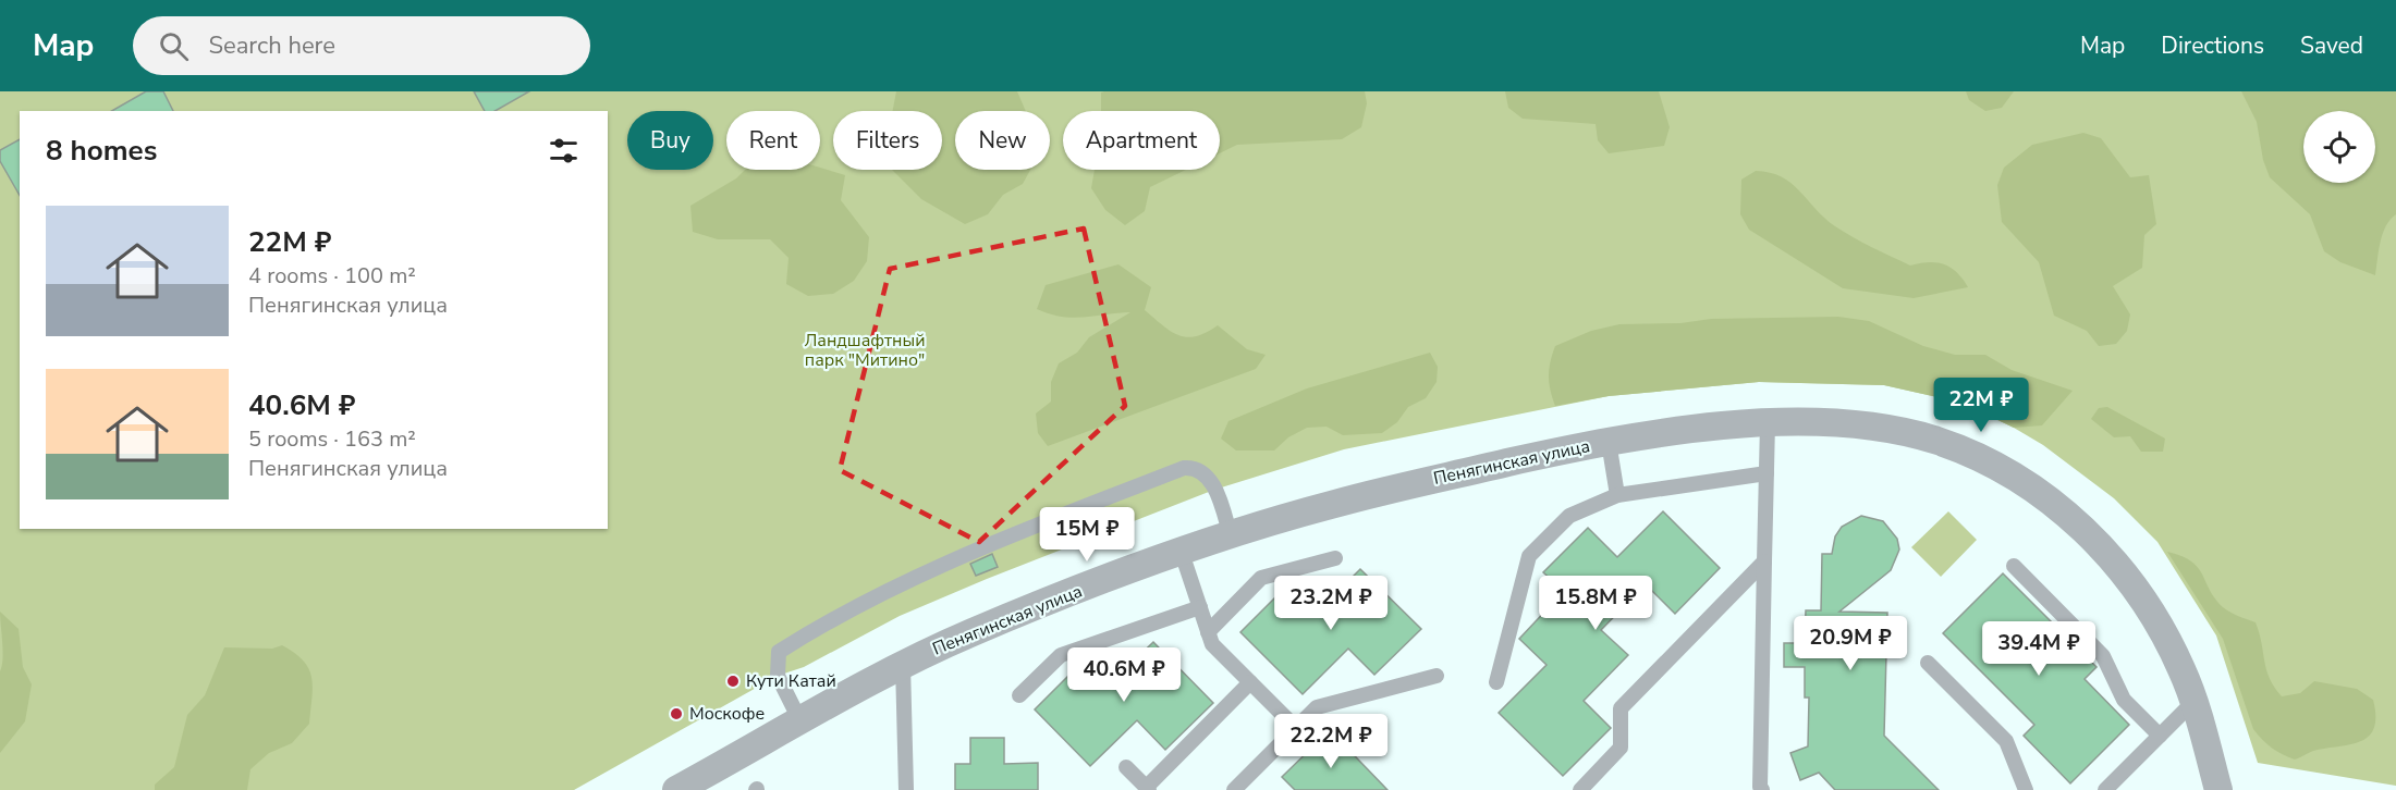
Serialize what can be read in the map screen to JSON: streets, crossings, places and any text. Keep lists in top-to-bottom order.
{
  "streets": {
    "street": ["Пенягинская улица"]
  },
  "parks": ["Ландшафтный парк \"Митино\""],
  "places": ["Кути Катай", "Москофе"],
  "page": {
    "header": "Map",
    "search": "Search here",
    "nav": ["Map", "Directions", "Saved"],
    "chip": [
      "Buy",
      "Rent",
      "Filters",
      "New",
      "Apartment"
    ],
    "heading": "8 homes",
    "list": [
      {
        "name": "22M ₽",
        "note": "4 rooms · 100 m² · Пенягинская улица"
      },
      {
        "name": "40.6M ₽",
        "note": "5 rooms · 163 m² · Пенягинская улица"
      }
    ],
    "price": [
      "22M ₽",
      "15M ₽",
      "23.2M ₽",
      "15.8M ₽",
      "20.9M ₽",
      "39.4M ₽",
      "40.6M ₽",
      "22.2M ₽"
    ]
  }
}
